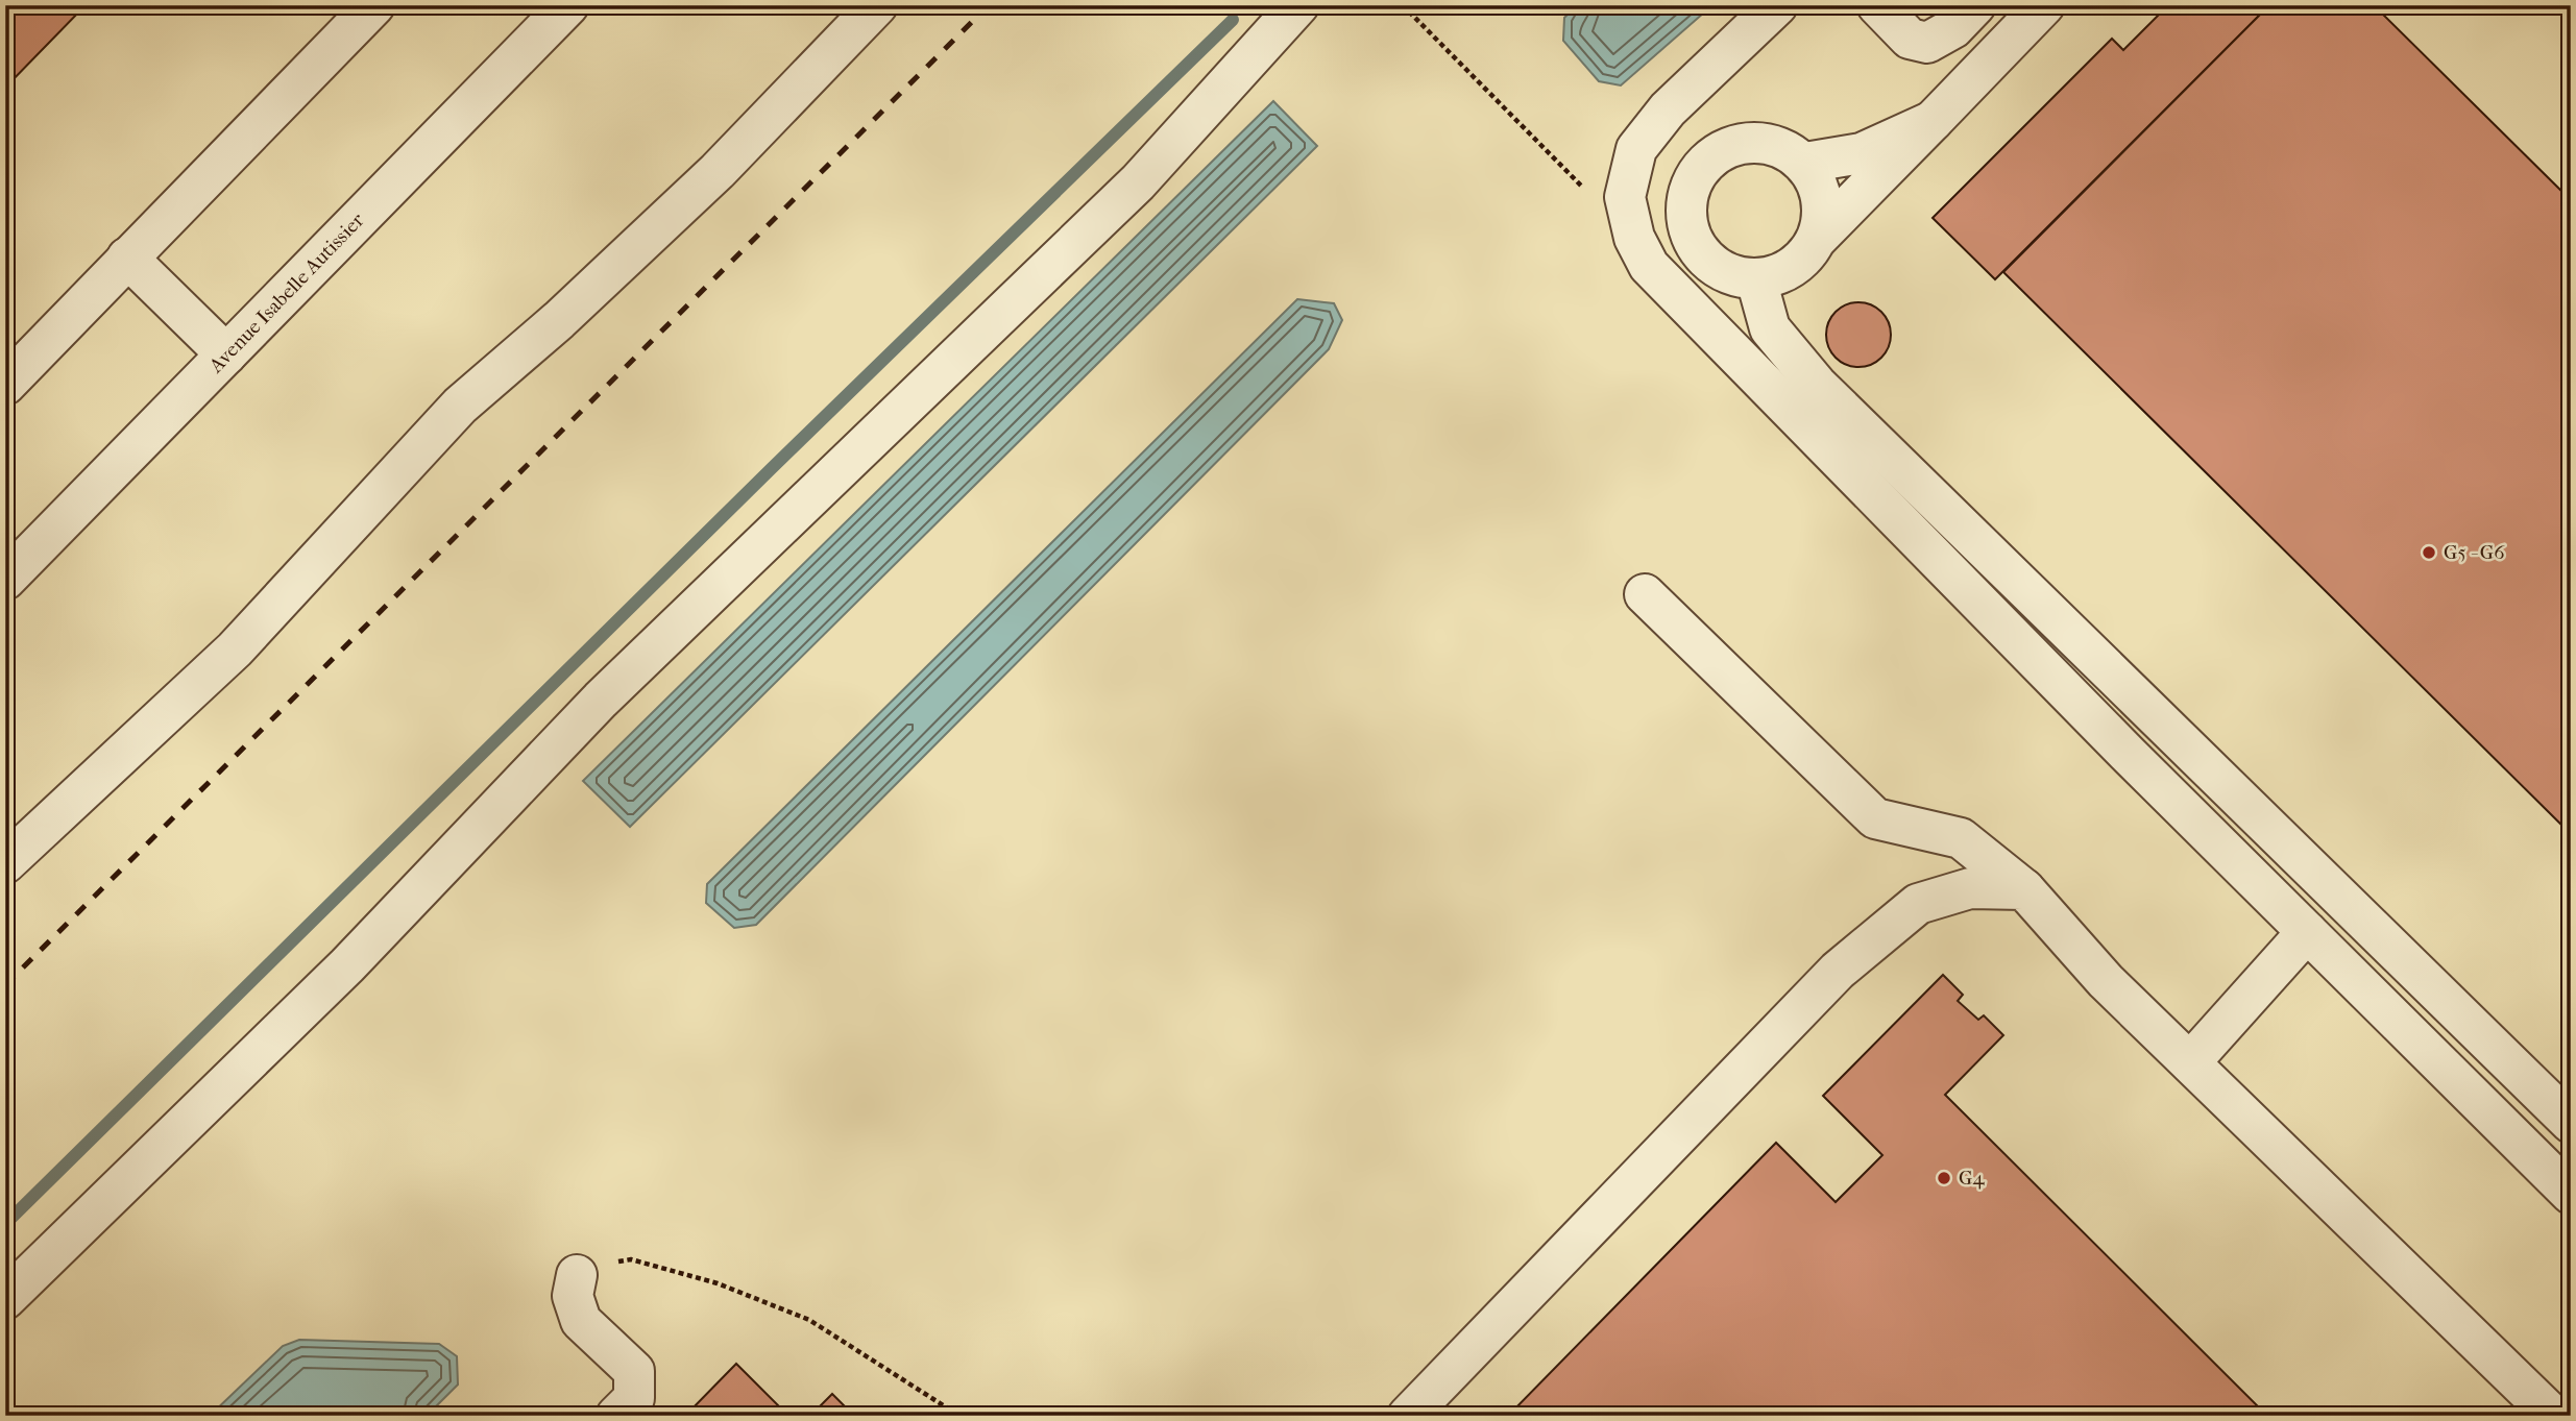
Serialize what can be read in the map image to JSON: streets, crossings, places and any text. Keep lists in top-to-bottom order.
{
  "streets": {
    "street": ["Avenue Isabelle Autissier"]
  },
  "places": ["G5 - G6", "G4"]
}
